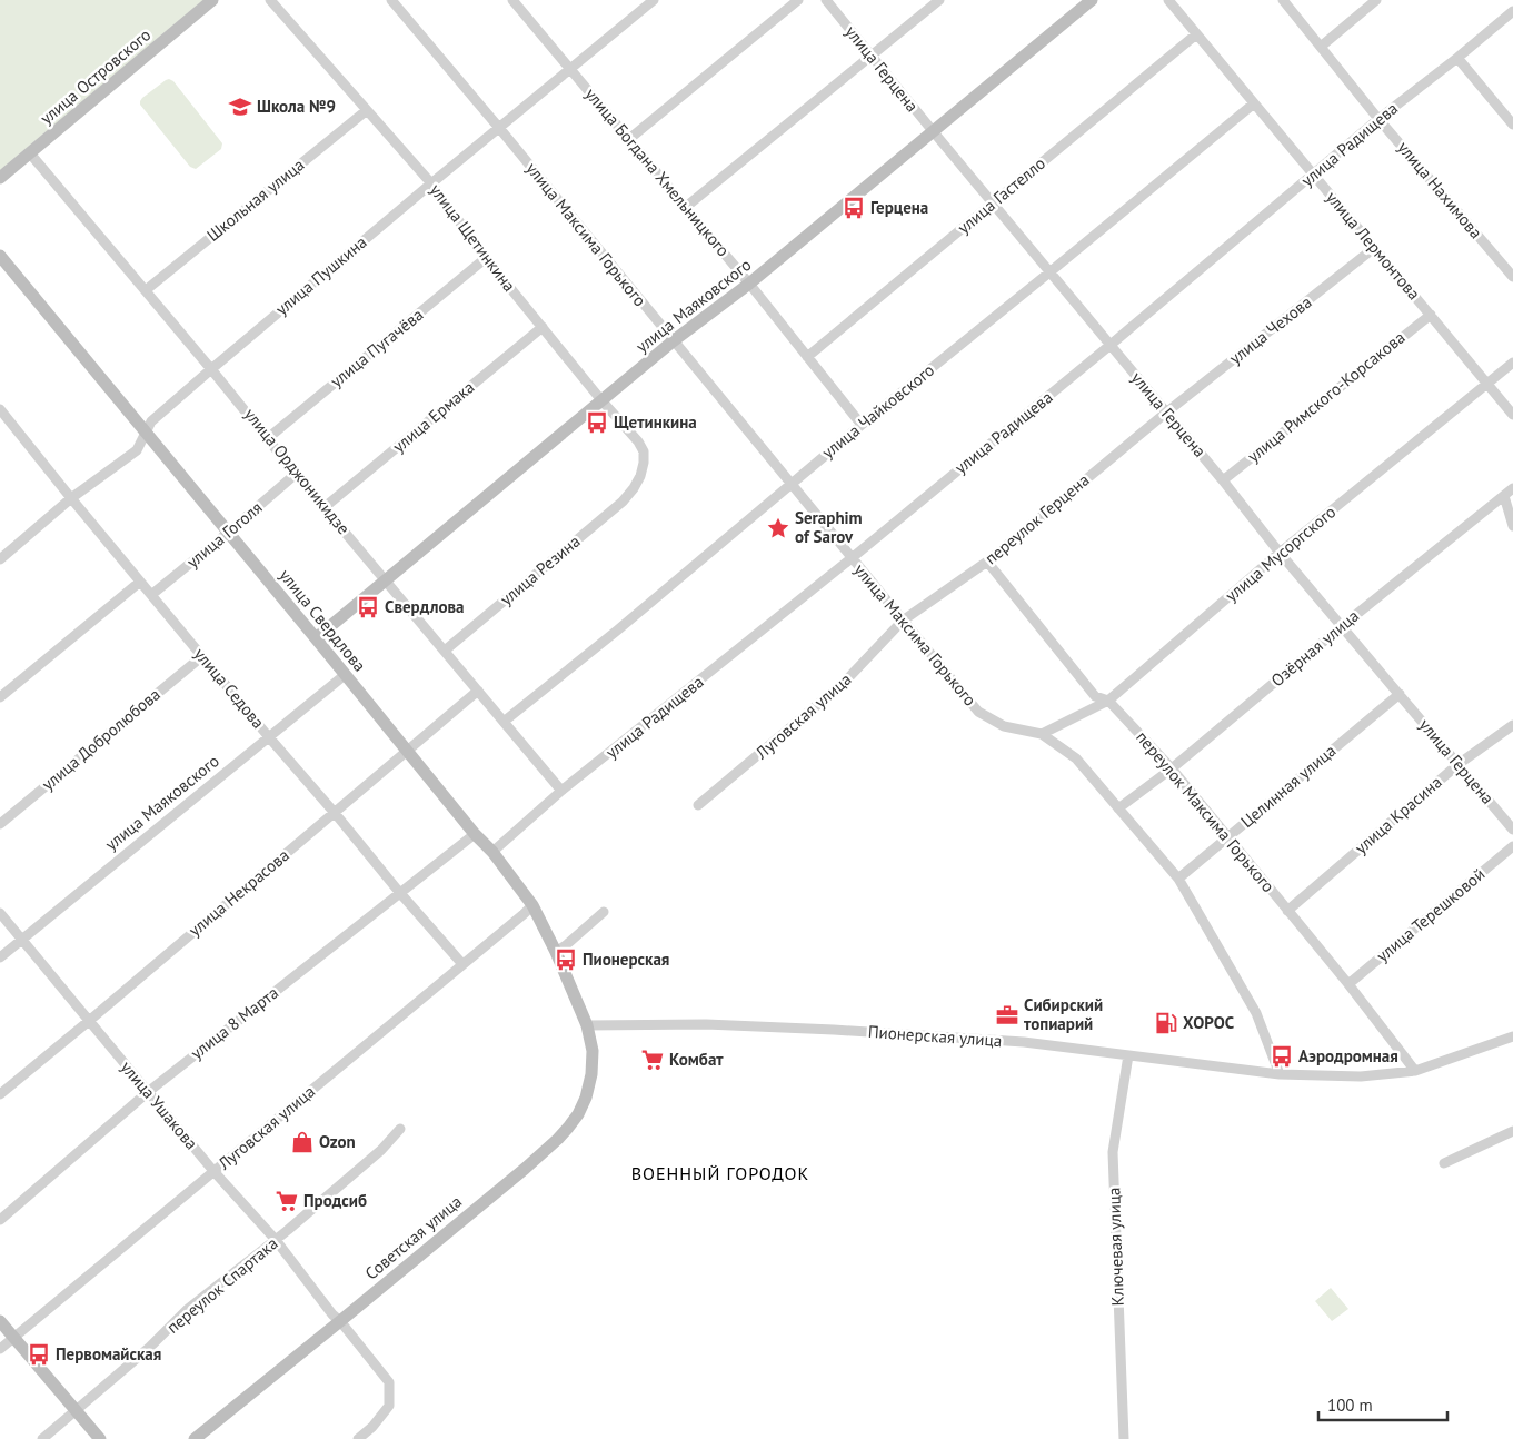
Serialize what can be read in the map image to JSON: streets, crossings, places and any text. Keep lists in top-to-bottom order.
{
  "streets": {
    "street": [
      "улица Герцена",
      "улица Островского",
      "улица Радищева",
      "улица Богдана Хмельницкого",
      "улица Нахимова",
      "улица Гастелло",
      "Школьная улица",
      "улица Максима Горького",
      "улица Щетинкина",
      "улица Лермонтова",
      "улица Пушкина",
      "улица Маяковского",
      "улица Чехова",
      "улица Пугачёва",
      "улица Римского-Корсакова",
      "улица Чайковского",
      "улица Ермака",
      "улица Орджоникидзе",
      "переулок Герцена",
      "улица Гоголя",
      "улица Мусоргского",
      "улица Резина",
      "улица Свердлова",
      "Озёрная улица",
      "улица Седова",
      "Луговская улица",
      "улица Добролюбова",
      "Целинная улица",
      "переулок Максима Горького",
      "улица Красина",
      "улица Некрасова",
      "улица Терешковой",
      "улица 8 Марта",
      "Пионерская улица",
      "улица Ушакова",
      "Советская улица",
      "Ключевая улица",
      "переулок Спартака"
    ]
  },
  "crossings": [
    ["улица Герцена", "улица Радищева"],
    ["улица Герцена", "улица Гастелло"],
    ["улица Герцена", "улица Маяковского"],
    ["улица Герцена", "улица Чехова"],
    ["улица Герцена", "улица Римского-Корсакова"],
    ["улица Герцена", "улица Чайковского"],
    ["улица Герцена", "переулок Герцена"],
    ["улица Герцена", "улица Мусоргского"],
    ["улица Герцена", "Озёрная улица"],
    ["улица Герцена", "Целинная улица"],
    ["улица Герцена", "улица Красина"],
    ["улица Островского", "улица Орджоникидзе"],
    ["улица Радищева", "улица Нахимова"],
    ["улица Радищева", "улица Максима Горького"],
    ["улица Радищева", "улица Лермонтова"],
    ["улица Радищева", "улица Орджоникидзе"],
    ["улица Радищева", "улица Свердлова"],
    ["улица Богдана Хмельницкого", "улица Гастелло"],
    ["улица Богдана Хмельницкого", "улица Пушкина"],
    ["улица Богдана Хмельницкого", "улица Маяковского"],
    ["улица Богдана Хмельницкого", "улица Чайковского"],
    ["улица Гастелло", "улица Лермонтова"],
    ["Школьная улица", "улица Щетинкина"],
    ["Школьная улица", "улица Орджоникидзе"],
    ["улица Максима Горького", "улица Пушкина"],
    ["улица Максима Горького", "улица Маяковского"],
    ["улица Максима Горького", "улица Чайковского"],
    ["улица Максима Горького", "переулок Герцена"],
    ["улица Максима Горького", "улица Мусоргского"],
    ["улица Максима Горького", "Озёрная улица"],
    ["улица Максима Горького", "Луговская улица"],
    ["улица Максима Горького", "Целинная улица"],
    ["улица Максима Горького", "Пионерская улица"],
    ["улица Щетинкина", "улица Пушкина"],
    ["улица Щетинкина", "улица Маяковского"],
    ["улица Щетинкина", "улица Пугачёва"],
    ["улица Щетинкина", "улица Ермака"],
    ["улица Щетинкина", "улица Резина"],
    ["улица Лермонтова", "улица Чехова"],
    ["улица Лермонтова", "улица Римского-Корсакова"],
    ["улица Лермонтова", "улица Чайковского"],
    ["улица Лермонтова", "улица Мусоргского"],
    ["улица Пушкина", "улица Орджоникидзе"],
    ["улица Пушкина", "улица Свердлова"],
    ["улица Пушкина", "улица Седова"],
    ["улица Маяковского", "улица Орджоникидзе"],
    ["улица Маяковского", "улица Свердлова"],
    ["улица Маяковского", "улица Седова"],
    ["улица Маяковского", "улица Ушакова"],
    ["улица Чехова", "переулок Герцена"],
    ["улица Пугачёва", "улица Орджоникидзе"],
    ["улица Чайковского", "улица Орджоникидзе"],
    ["улица Ермака", "улица Орджоникидзе"],
    ["улица Орджоникидзе", "улица Гоголя"],
    ["улица Орджоникидзе", "улица Резина"],
    ["улица Орджоникидзе", "улица Некрасова"],
    ["переулок Герцена", "Луговская улица"],
    ["переулок Герцена", "переулок Максима Горького"],
    ["улица Гоголя", "улица Свердлова"],
    ["улица Гоголя", "улица Седова"],
    ["улица Мусоргского", "переулок Максима Горького"],
    ["улица Свердлова", "Луговская улица"],
    ["улица Свердлова", "улица Некрасова"],
    ["улица Свердлова", "улица 8 Марта"],
    ["улица Свердлова", "Пионерская улица"],
    ["улица Свердлова", "Советская улица"],
    ["Озёрная улица", "переулок Максима Горького"],
    ["улица Седова", "Луговская улица"],
    ["улица Седова", "улица Добролюбова"],
    ["улица Седова", "улица Некрасова"],
    ["улица Седова", "улица 8 Марта"],
    ["Луговская улица", "улица Ушакова"],
    ["Целинная улица", "переулок Максима Горького"],
    ["переулок Максима Горького", "улица Красина"],
    ["переулок Максима Горького", "улица Терешковой"],
    ["переулок Максима Горького", "Пионерская улица"],
    ["улица Некрасова", "улица Ушакова"],
    ["улица 8 Марта", "улица Ушакова"],
    ["Пионерская улица", "Советская улица"],
    ["Пионерская улица", "Ключевая улица"],
    ["улица Ушакова", "Советская улица"],
    ["улица Ушакова", "переулок Спартака"]
  ],
  "districts": ["ВОЕННЫЙ ГОРОДОК"],
  "places": {
    "school or university": ["Школа №9"],
    "bus stop": [
      "Герцена",
      "Щетинкина",
      "Свердлова",
      "Пионерская",
      "Аэродромная",
      "Первомайская"
    ],
    "place": ["Seraphim of Sarov"],
    "office": ["Сибирский топиарий"],
    "fuel station": ["ХОРОС"],
    "supermarket": ["Комбат", "Продсиб"],
    "shop": ["Ozon"]
  },
  "scale_bar": "100 m"
}
